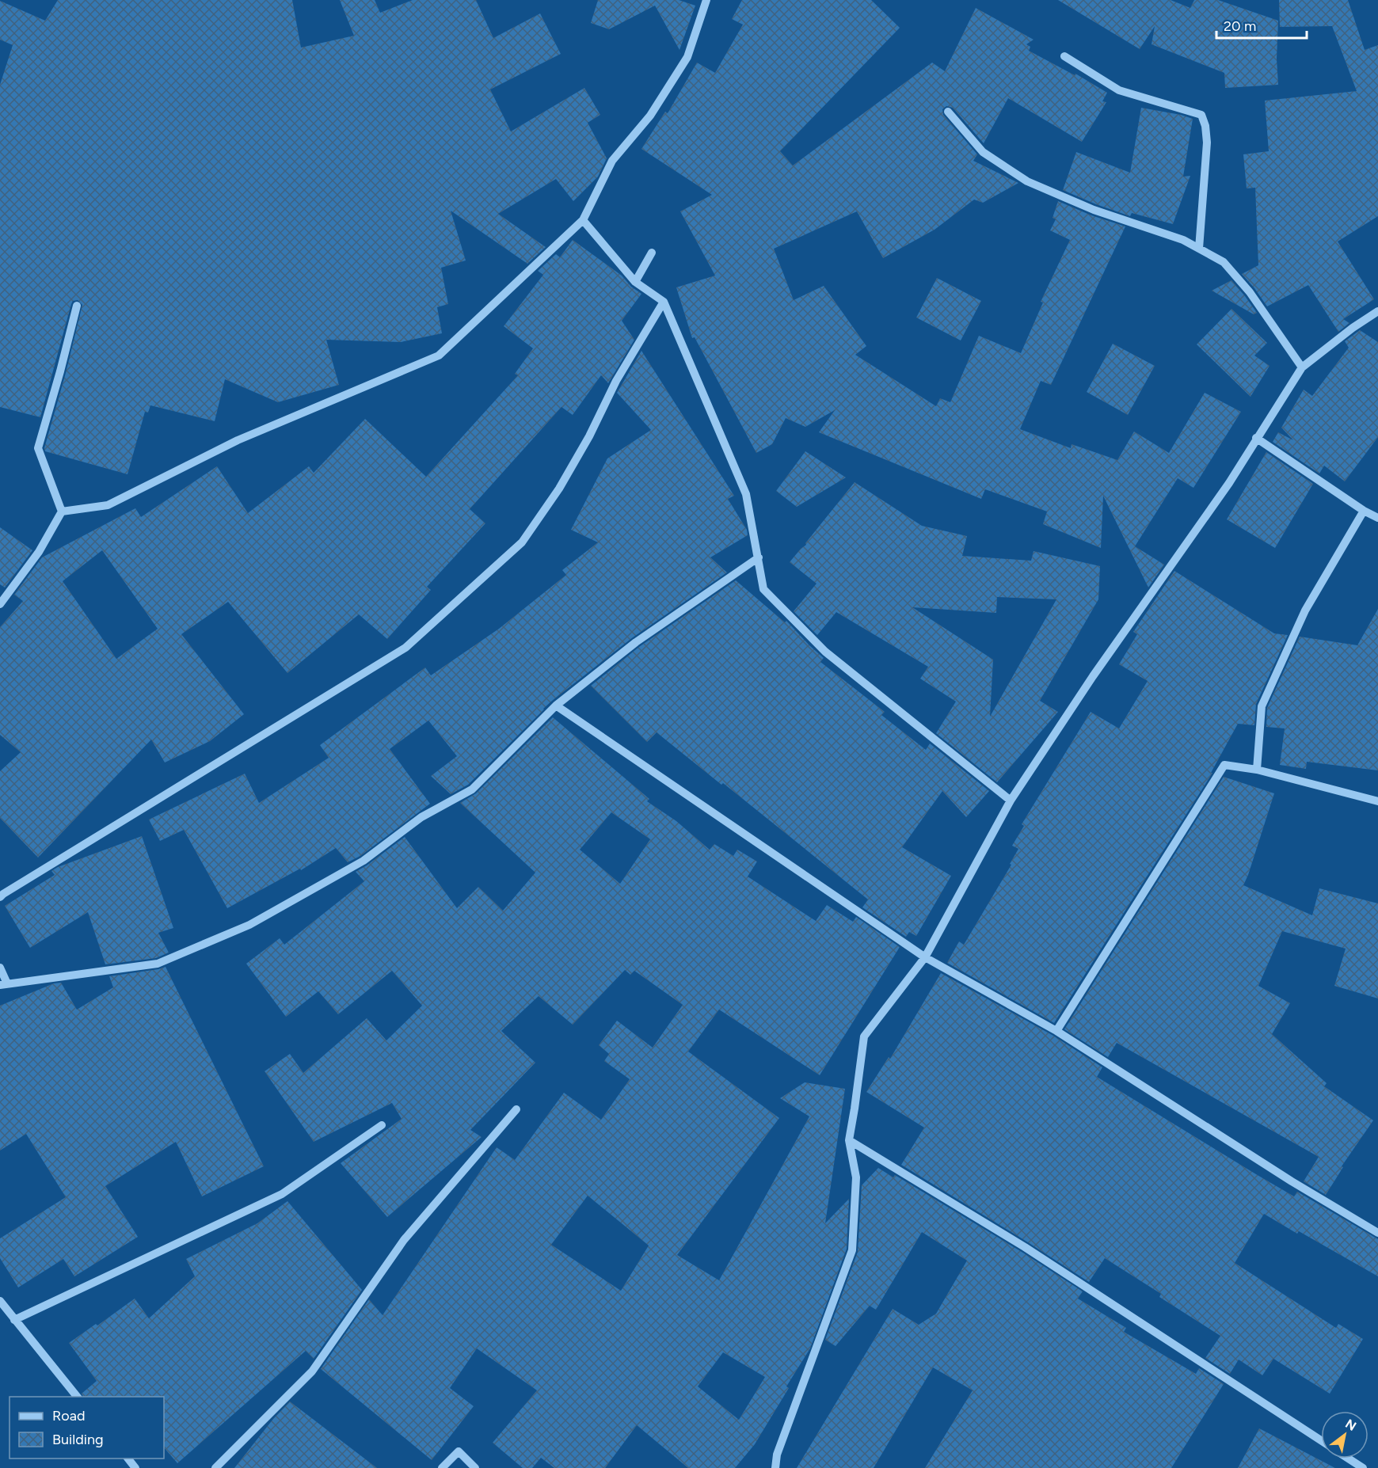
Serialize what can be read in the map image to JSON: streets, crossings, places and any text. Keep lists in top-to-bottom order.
{
  "legend": ["Road", "Building"],
  "scale_bar": "20 m",
  "north": "top right"
}
